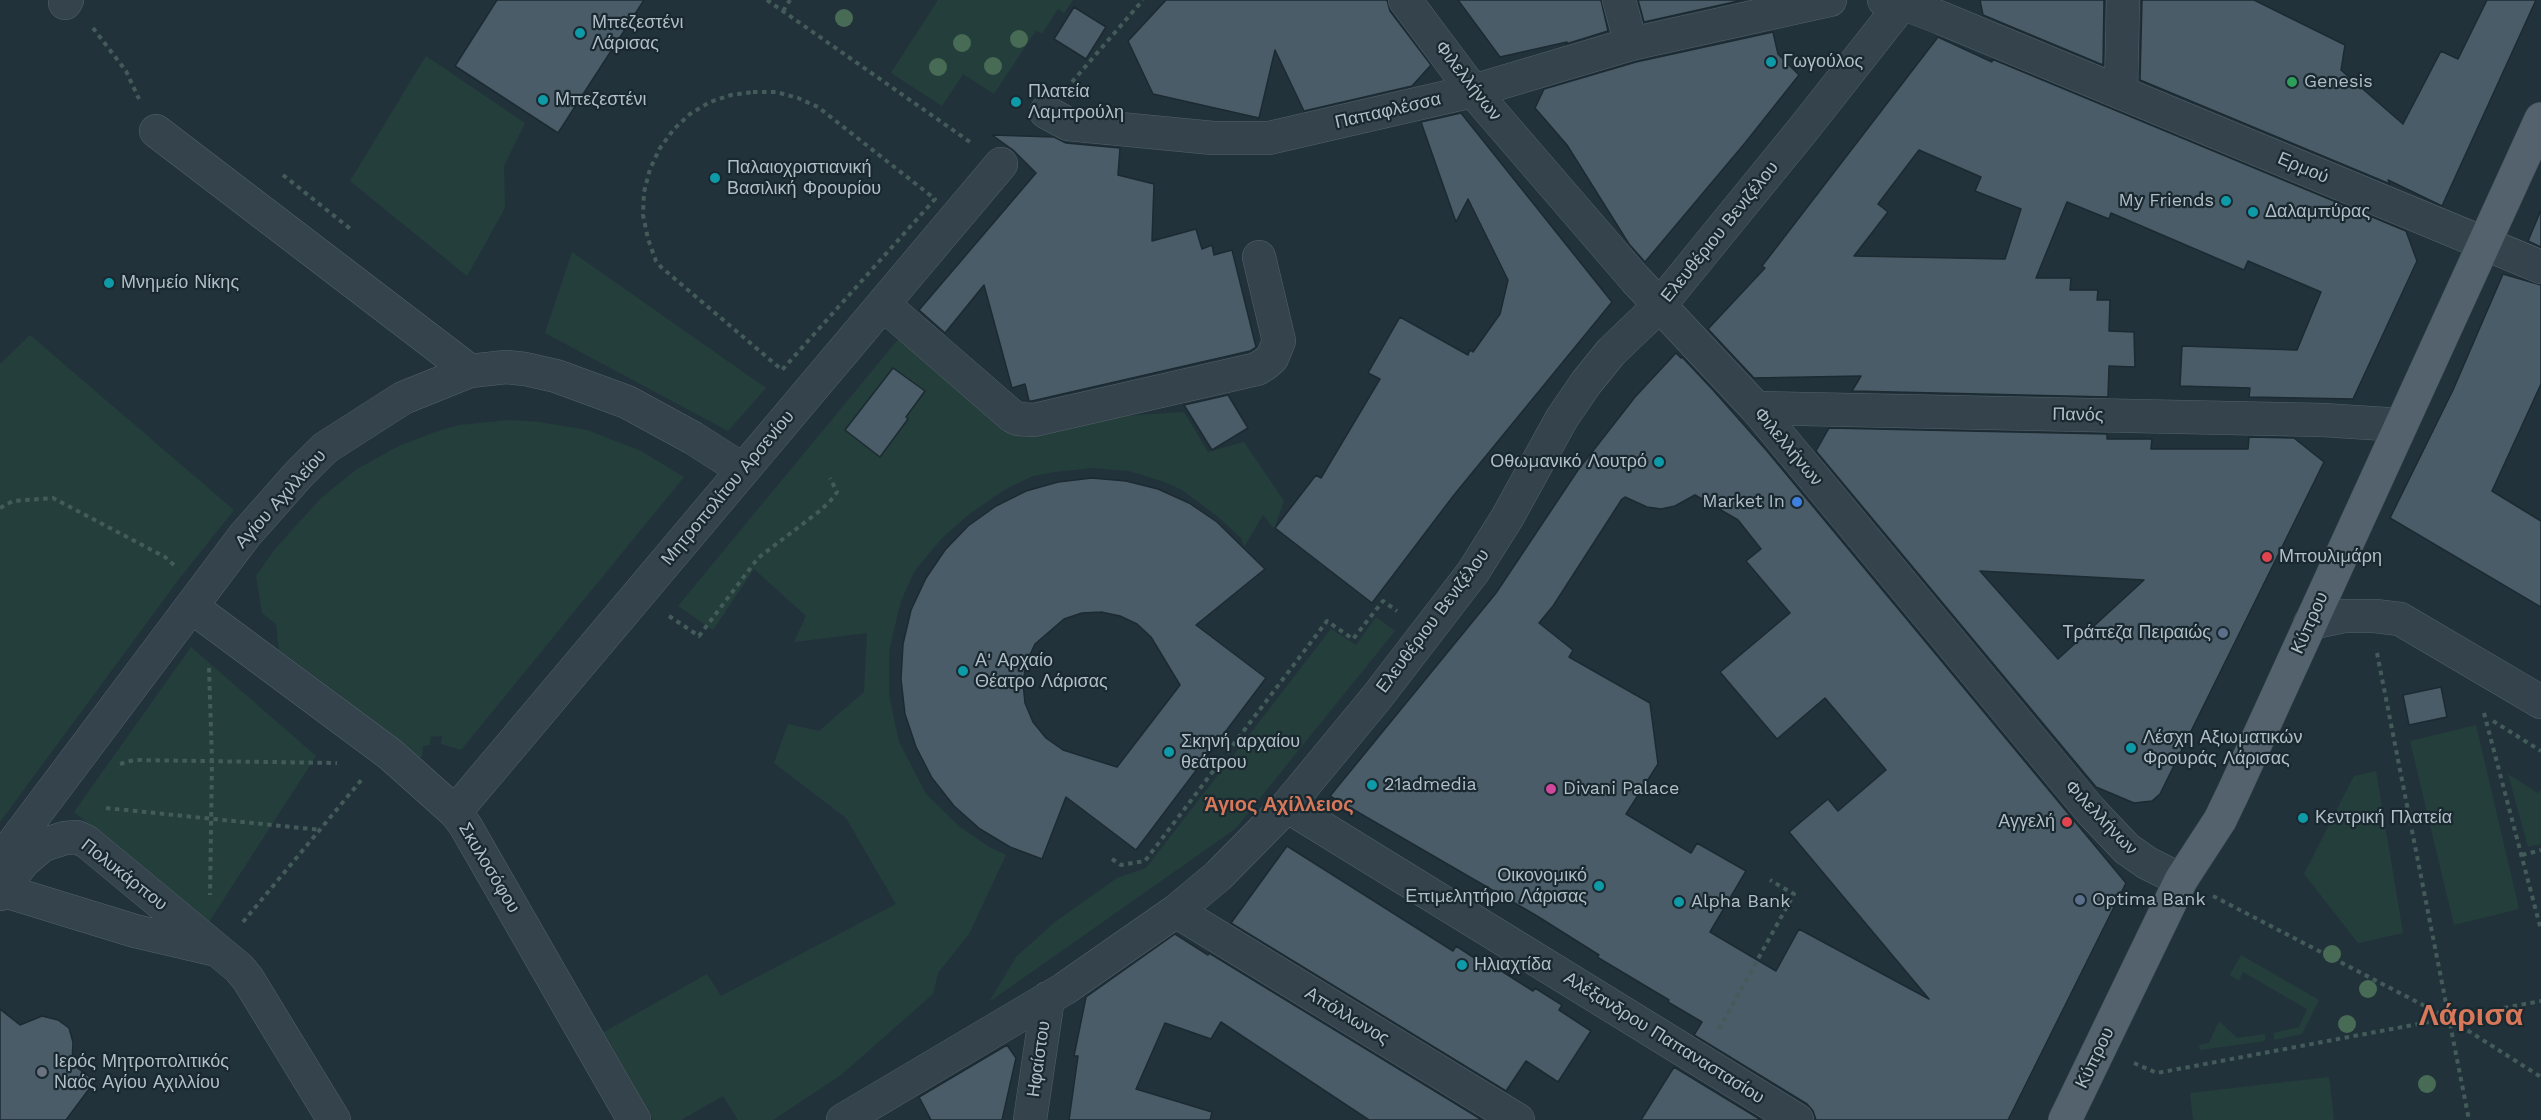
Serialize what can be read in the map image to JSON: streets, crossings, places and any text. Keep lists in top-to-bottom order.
{
  "streets": {
    "main road": ["Κύπρου"],
    "street": [
      "Φιλελλήνων",
      "Παπαφλέσσα",
      "Ερμού",
      "Ελευθέριου Βενιζέλου",
      "Πανός",
      "Μητροπολίτου Αρσενίου",
      "Αγίου Αχιλλείου",
      "Σκυλοσόφου",
      "Πολυκάρπου",
      "Απόλλωνος",
      "Αλέξανδρου Παπαναστασίου",
      "Ηφαίστου"
    ]
  },
  "crossings": [
    ["Φιλελλήνων", "Παπαφλέσσα"],
    ["Φιλελλήνων", "Ελευθέριου Βενιζέλου"],
    ["Φιλελλήνων", "Πανός"],
    ["Φιλελλήνων", "Κύπρου"],
    ["Ερμού", "Ελευθέριου Βενιζέλου"],
    ["Ερμού", "Κύπρου"],
    ["Ελευθέριου Βενιζέλου", "Απόλλωνος"],
    ["Ελευθέριου Βενιζέλου", "Αλέξανδρου Παπαναστασίου"],
    ["Ελευθέριου Βενιζέλου", "Ηφαίστου"],
    ["Πανός", "Κύπρου"],
    ["Μητροπολίτου Αρσενίου", "Αγίου Αχιλλείου"],
    ["Μητροπολίτου Αρσενίου", "Σκυλοσόφου"],
    ["Αγίου Αχιλλείου", "Σκυλοσόφου"]
  ],
  "districts": ["Άγιος Αχίλλειος", "Λάρισα"],
  "places": [
    "Μπεζεστένι Λάρισας",
    "Γωγούλος",
    "Genesis",
    "Μπεζεστένι",
    "Πλατεία Λαμπρούλη",
    "Παλαιοχριστιανική Βασιλική Φρουρίου",
    "My Friends",
    "Δαλαμπύρας",
    "Μνημείο Νίκης",
    "Οθωμανικό Λουτρό",
    "Market In",
    "Μπουλιμάρη",
    "Τράπεζα Πειραιώς",
    "Α' Αρχαίο Θέατρο Λάρισας",
    "Λέσχη Αξιωματικών Φρουράς Λάρισας",
    "Σκηνή αρχαίου θεάτρου",
    "21admedia",
    "Divani Palace",
    "Κεντρική Πλατεία",
    "Αγγελή",
    "Οικονομικό Επιμελητήριο Λάρισας",
    "Optima Bank",
    "Alpha Bank",
    "Ηλιαχτίδα",
    "Ιερός Μητροπολιτικός Ναός Αγίου Αχιλλίου"
  ]
}
